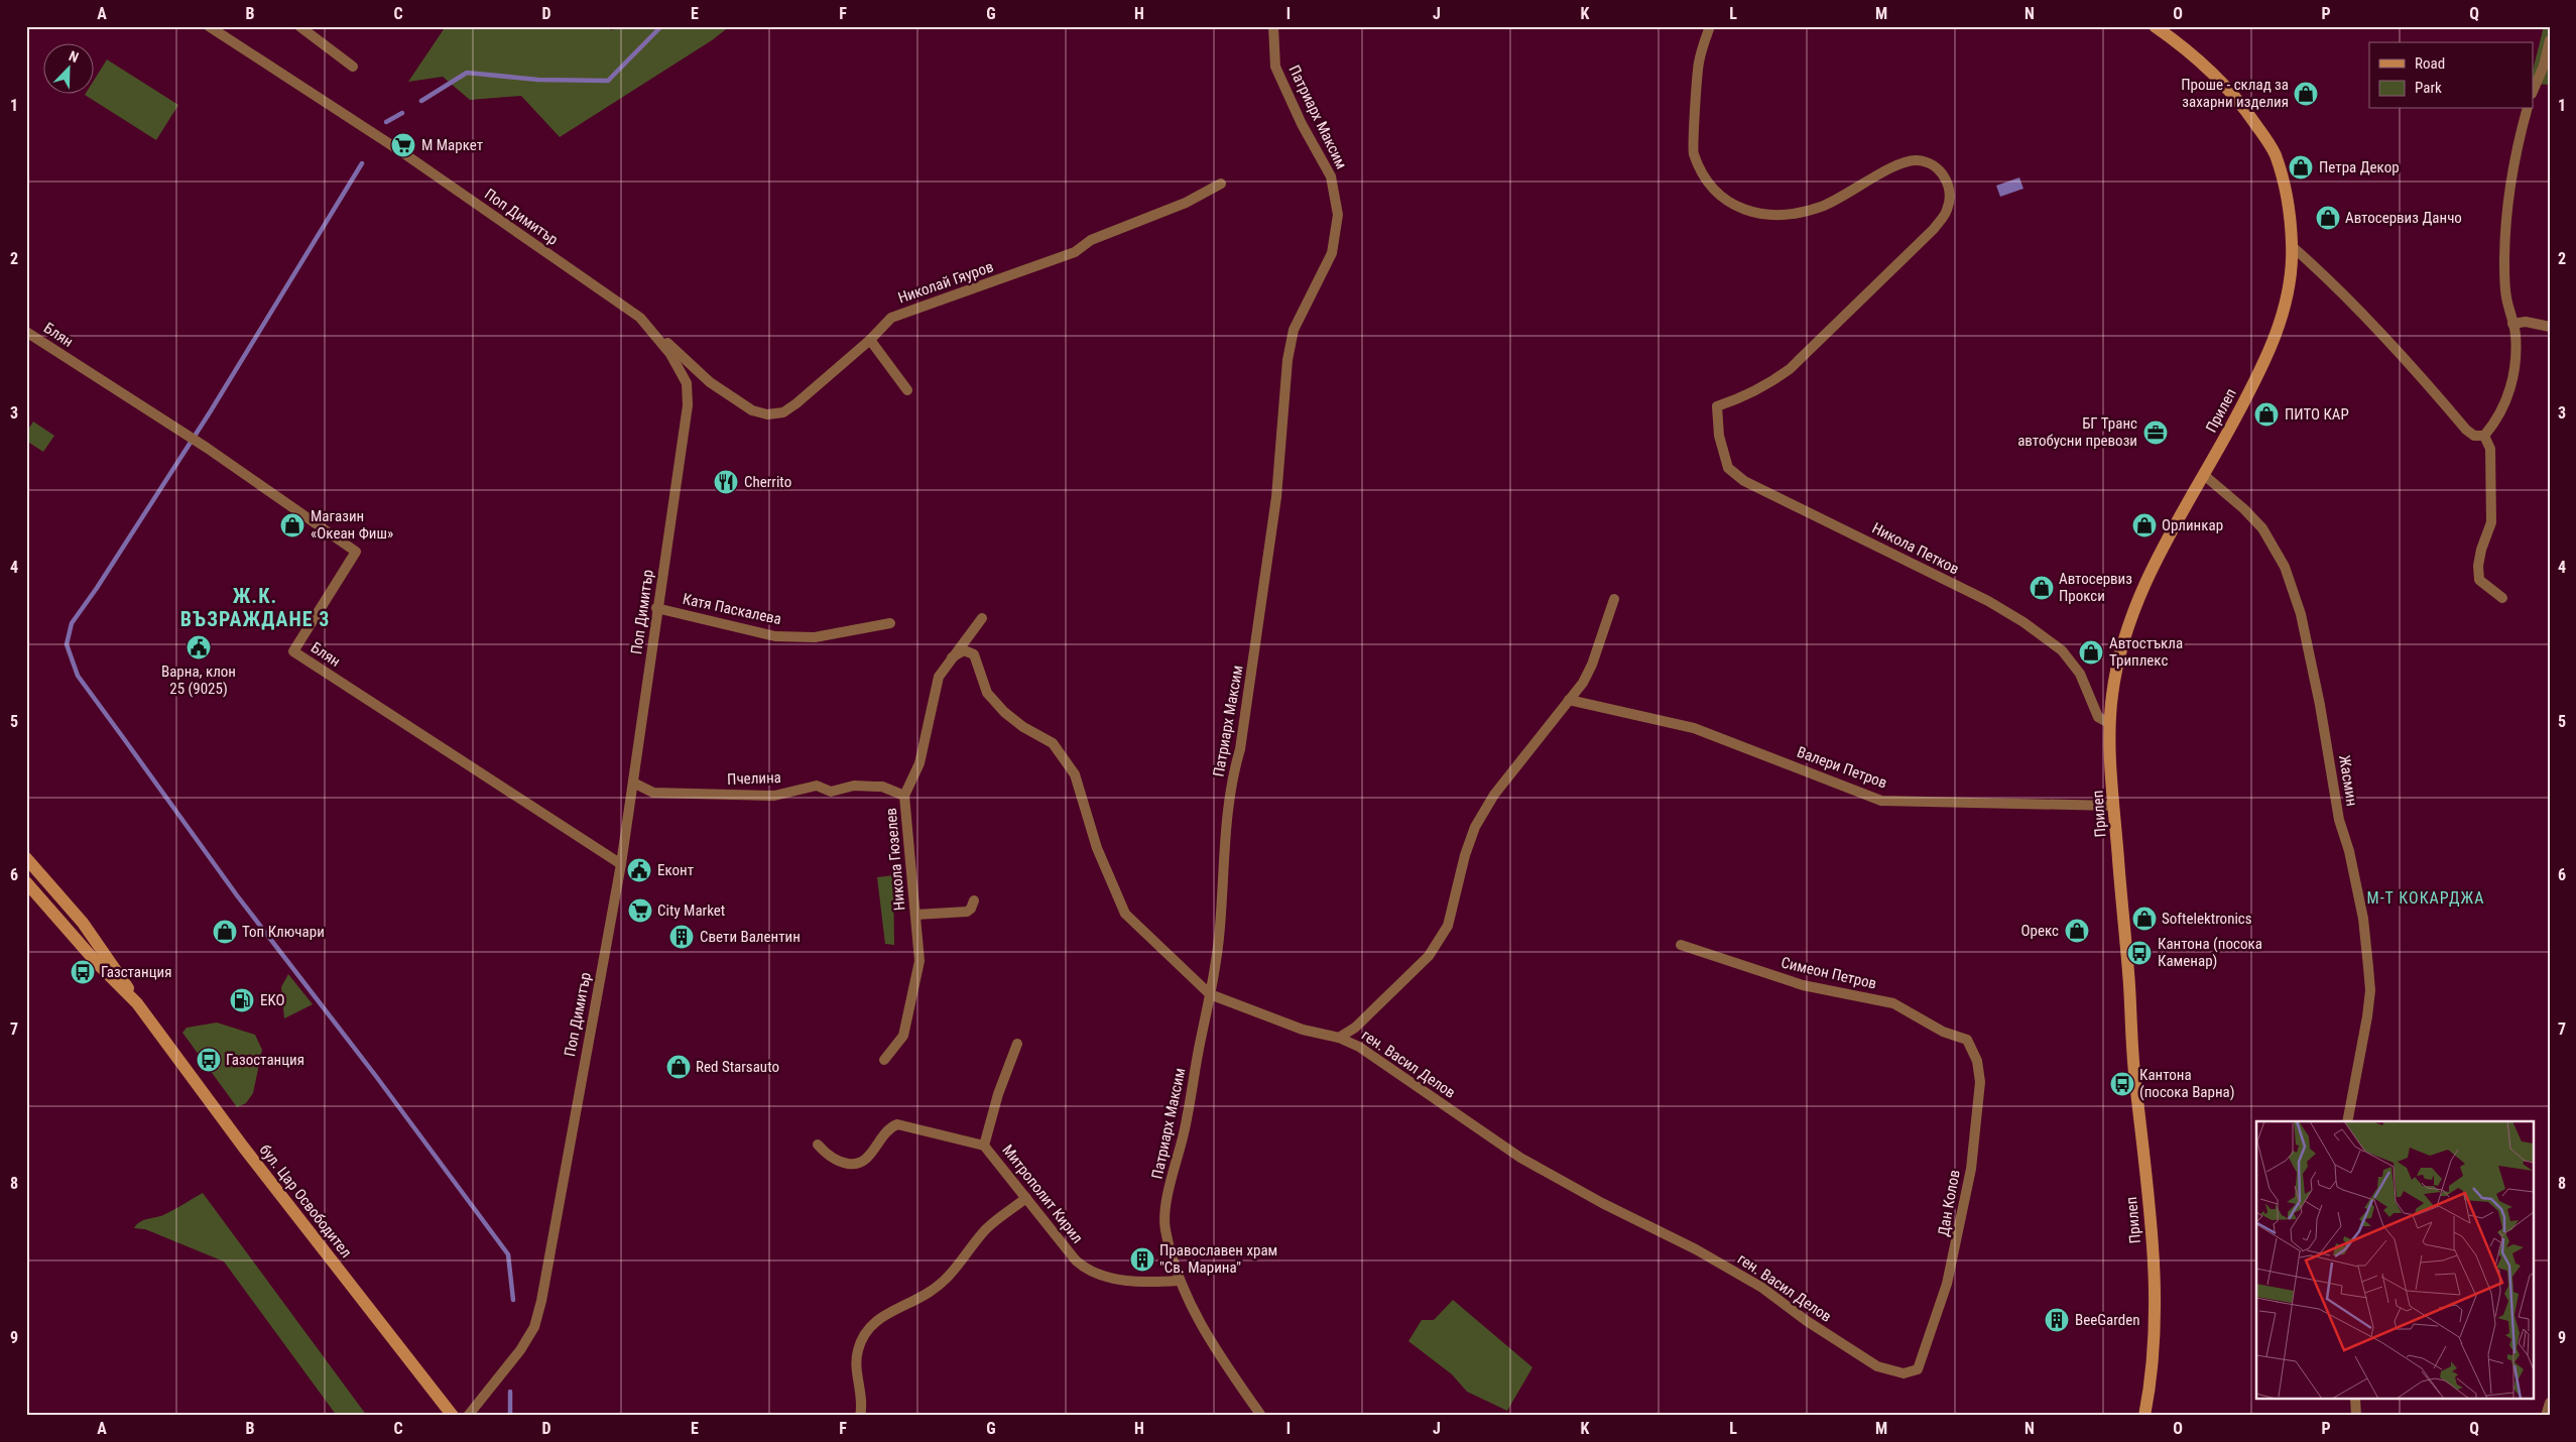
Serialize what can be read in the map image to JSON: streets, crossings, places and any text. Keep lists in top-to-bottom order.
{
  "streets": {
    "street": [
      "Патриарх Максим",
      "Поп Димитър",
      "Николай Гяуров",
      "Блян",
      "Прилеп",
      "Никола Петков",
      "Катя Паскалева",
      "Валери Петров",
      "Пчелина",
      "Жасмин",
      "Никола Гюзелев",
      "Симеон Петров",
      "ген. Васил Делов",
      "Митрополит Кирил",
      "бул. Цар Освободител",
      "Дан Колов"
    ]
  },
  "crossings": [
    ["Патриарх Максим", "ген. Васил Делов"],
    ["Патриарх Максим", "Митрополит Кирил"],
    ["Поп Димитър", "Николай Гяуров"],
    ["Поп Димитър", "Блян"],
    ["Поп Димитър", "Катя Паскалева"],
    ["Поп Димитър", "Пчелина"],
    ["Прилеп", "Никола Петков"],
    ["Прилеп", "Валери Петров"],
    ["Прилеп", "Жасмин"],
    ["Пчелина", "Никола Гюзелев"],
    ["Никола Гюзелев", "ген. Васил Делов"],
    ["Симеон Петров", "Дан Колов"],
    ["ген. Васил Делов", "Дан Колов"]
  ],
  "districts": ["Ж.К. ВЪЗРАЖДАНЕ 3", "М-Т КОКАРДЖА"],
  "places": {
    "shop": [
      "Проше - склад за захарни изделия",
      "Петра Декор",
      "Автосервиз Данчо",
      "ПИТО КАР",
      "Магазин «Океан Фиш»",
      "Орлинкар",
      "Автосервиз Прокси",
      "Автостъкла Триплекс",
      "Softelektronics",
      "Орекс",
      "Топ Ключари",
      "Red Starsauto"
    ],
    "supermarket": ["М Маркет", "City Market"],
    "office": ["БГ Транс автобусни превози"],
    "restaurant": ["Cherrito"],
    "public building": ["Варна, клон 25 (9025)", "Еконт"],
    "building": ["Свети Валентин", "Православен храм \"Св. Марина\"", "BeeGarden"],
    "bus stop": [
      "Кантона (посока Каменар)",
      "Газстанция",
      "Газoстанция",
      "Кантона (посока Варна)"
    ],
    "fuel station": ["EKO"]
  },
  "legend": ["Road", "Park"],
  "north": "top right",
  "grid": {
    "columns": [
      "A",
      "B",
      "C",
      "D",
      "E",
      "F",
      "G",
      "H",
      "I",
      "J",
      "K",
      "L",
      "M",
      "N",
      "O",
      "P",
      "Q"
    ],
    "rows": [
      "1",
      "2",
      "3",
      "4",
      "5",
      "6",
      "7",
      "8",
      "9"
    ]
  }
}
